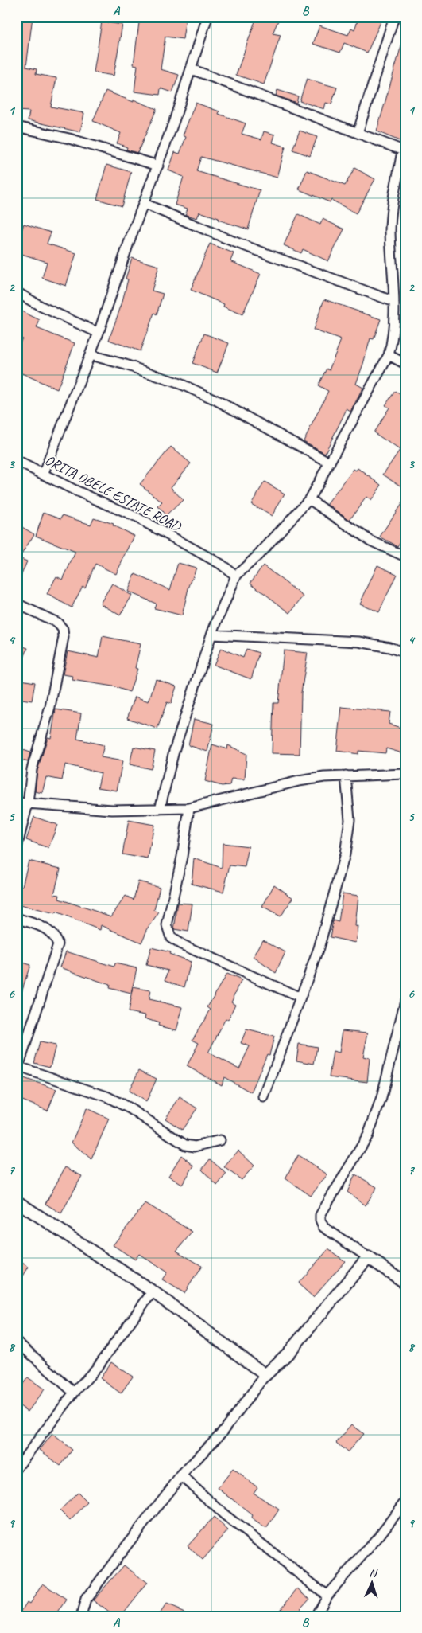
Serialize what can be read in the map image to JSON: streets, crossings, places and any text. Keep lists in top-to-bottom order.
{
  "streets": {
    "street": ["ORITA OBELE ESTATE ROAD"]
  },
  "north": "top",
  "grid": {
    "columns": ["A", "B"],
    "rows": [
      "1",
      "2",
      "3",
      "4",
      "5",
      "6",
      "7",
      "8",
      "9"
    ]
  }
}
